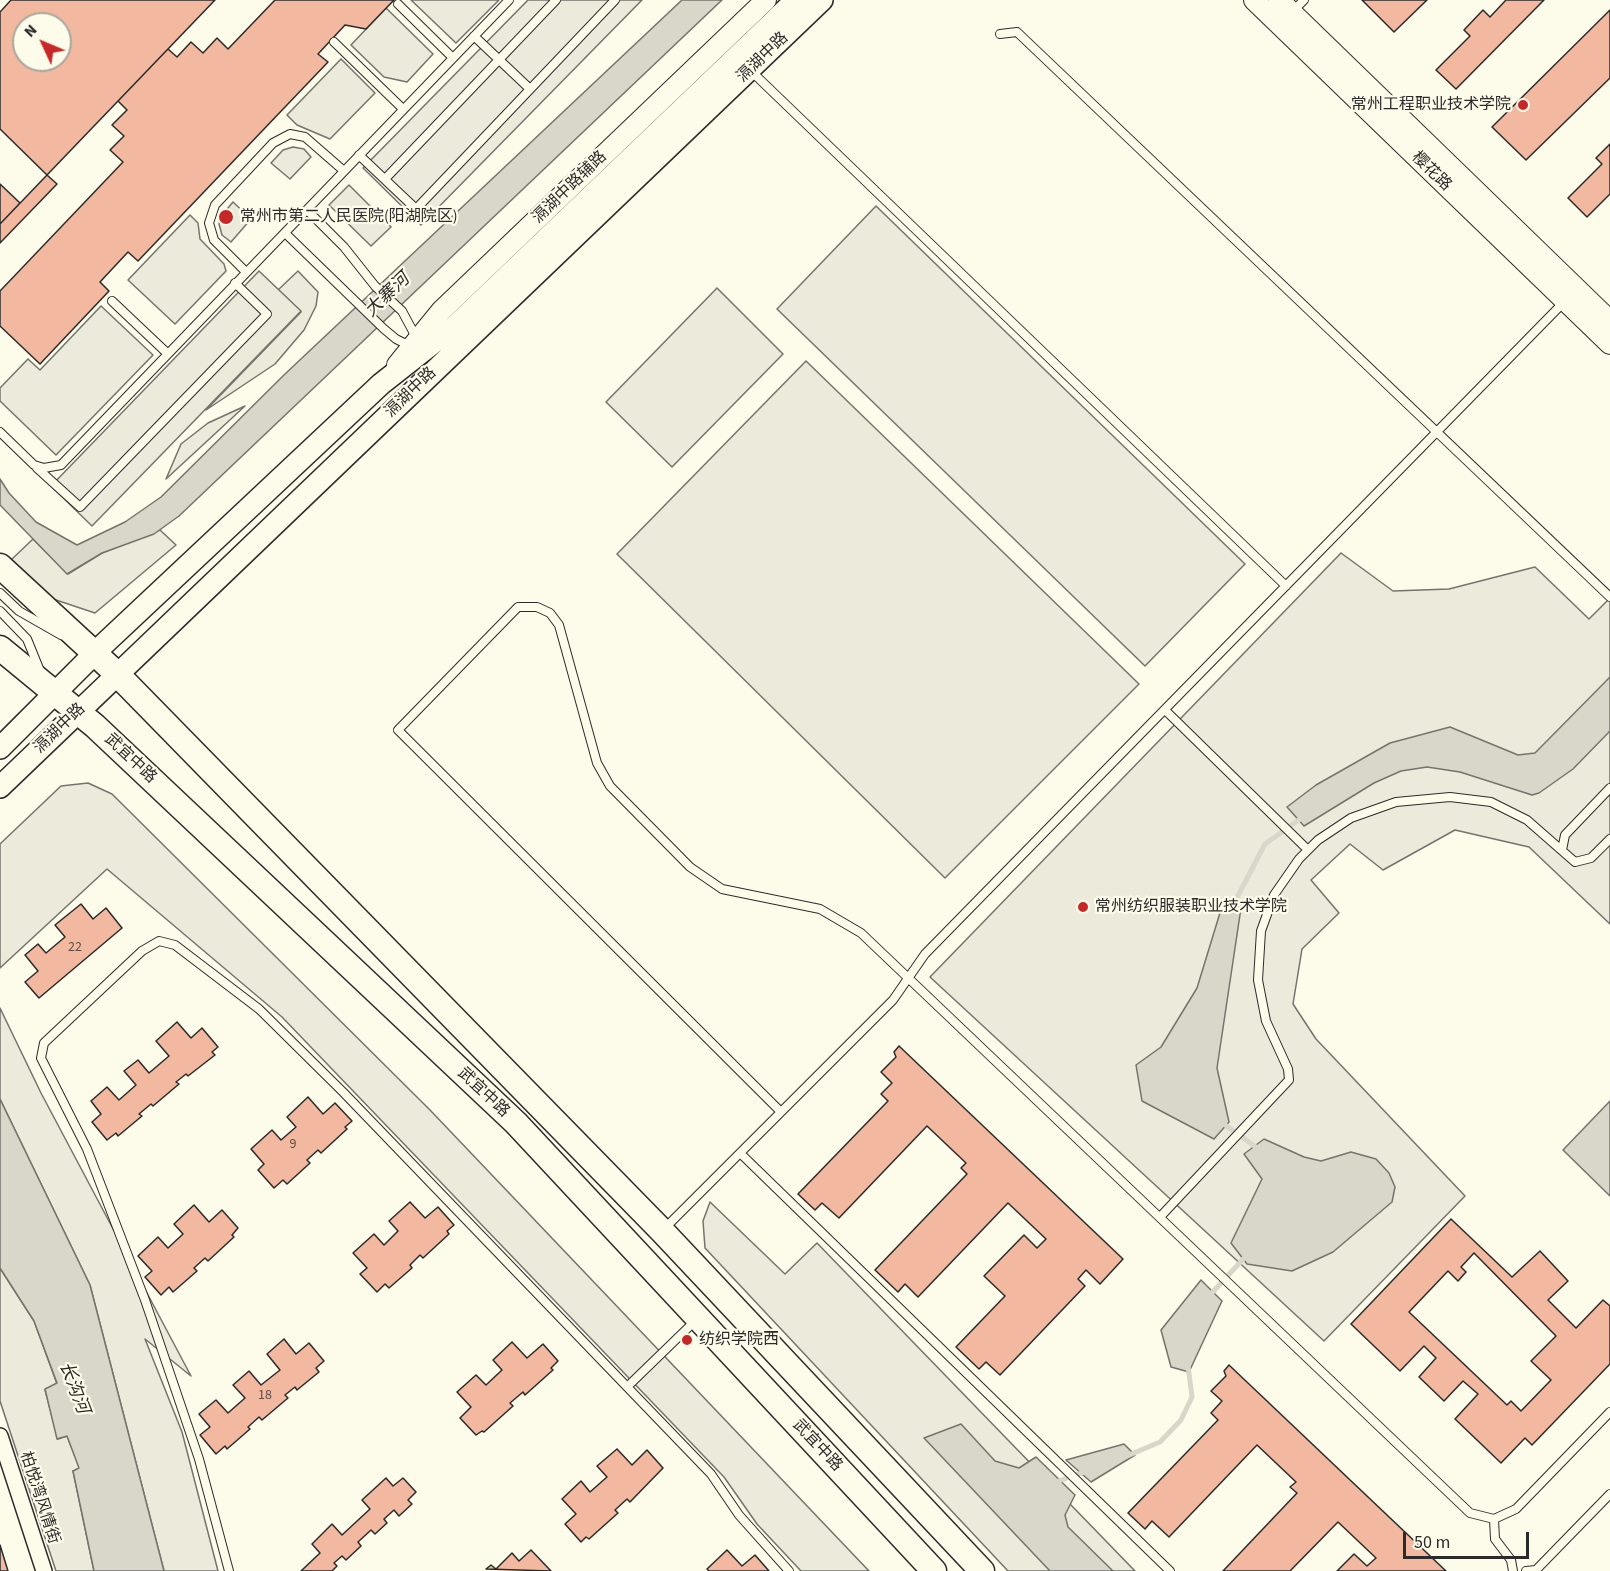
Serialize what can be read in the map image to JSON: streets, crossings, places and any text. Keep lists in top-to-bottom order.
{
  "streets": {
    "main road": ["滆湖中路", "武宜中路"],
    "street": ["樱花路", "滆湖中路辅路", "柏悦湾风情街"]
  },
  "crossings": [
    ["滆湖中路", "滆湖中路辅路"],
    ["滆湖中路", "武宜中路"]
  ],
  "water": ["大寨河", "长沟河"],
  "places": [
    "常州工程职业技术学院",
    "常州市第二人民医院(阳湖院区)",
    "常州纺织服装职业技术学院",
    "纺织学院西"
  ],
  "house_numbers": ["22", "9", "18"],
  "scale_bar": "50 m",
  "north": "top left"
}
